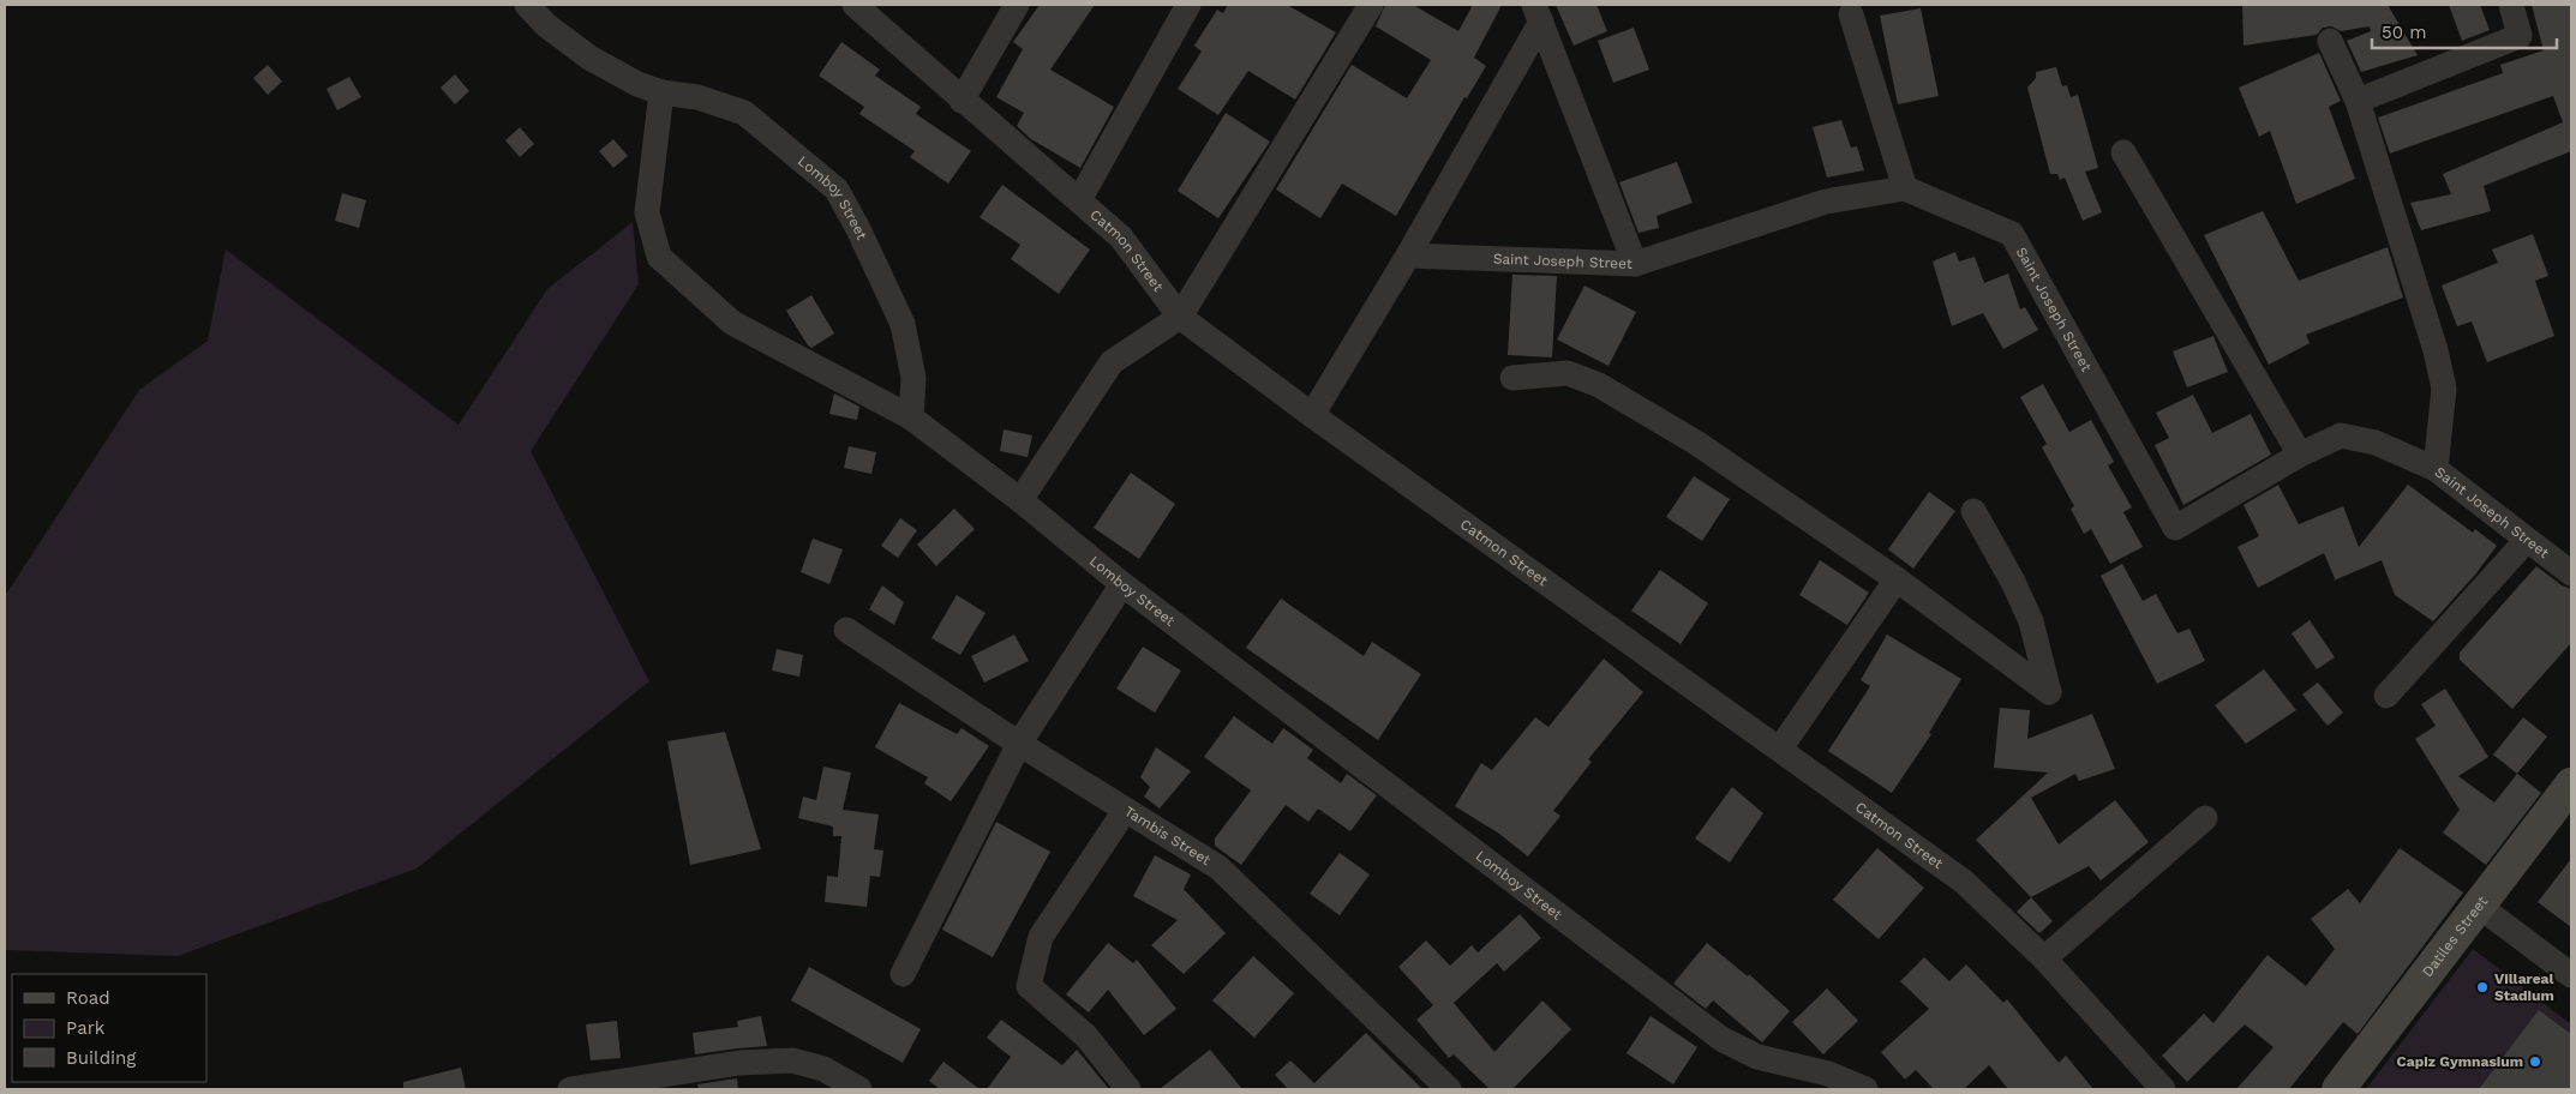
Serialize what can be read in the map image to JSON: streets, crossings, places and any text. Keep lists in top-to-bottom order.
{
  "streets": {
    "main road": ["Datiles Street"],
    "street": [
      "Lomboy Street",
      "Catmon Street",
      "Saint Joseph Street",
      "Tambis Street"
    ]
  },
  "places": ["Villareal Stadium", "Capiz Gymnasium"],
  "legend": ["Road", "Park", "Building"],
  "scale_bar": "50 m"
}
